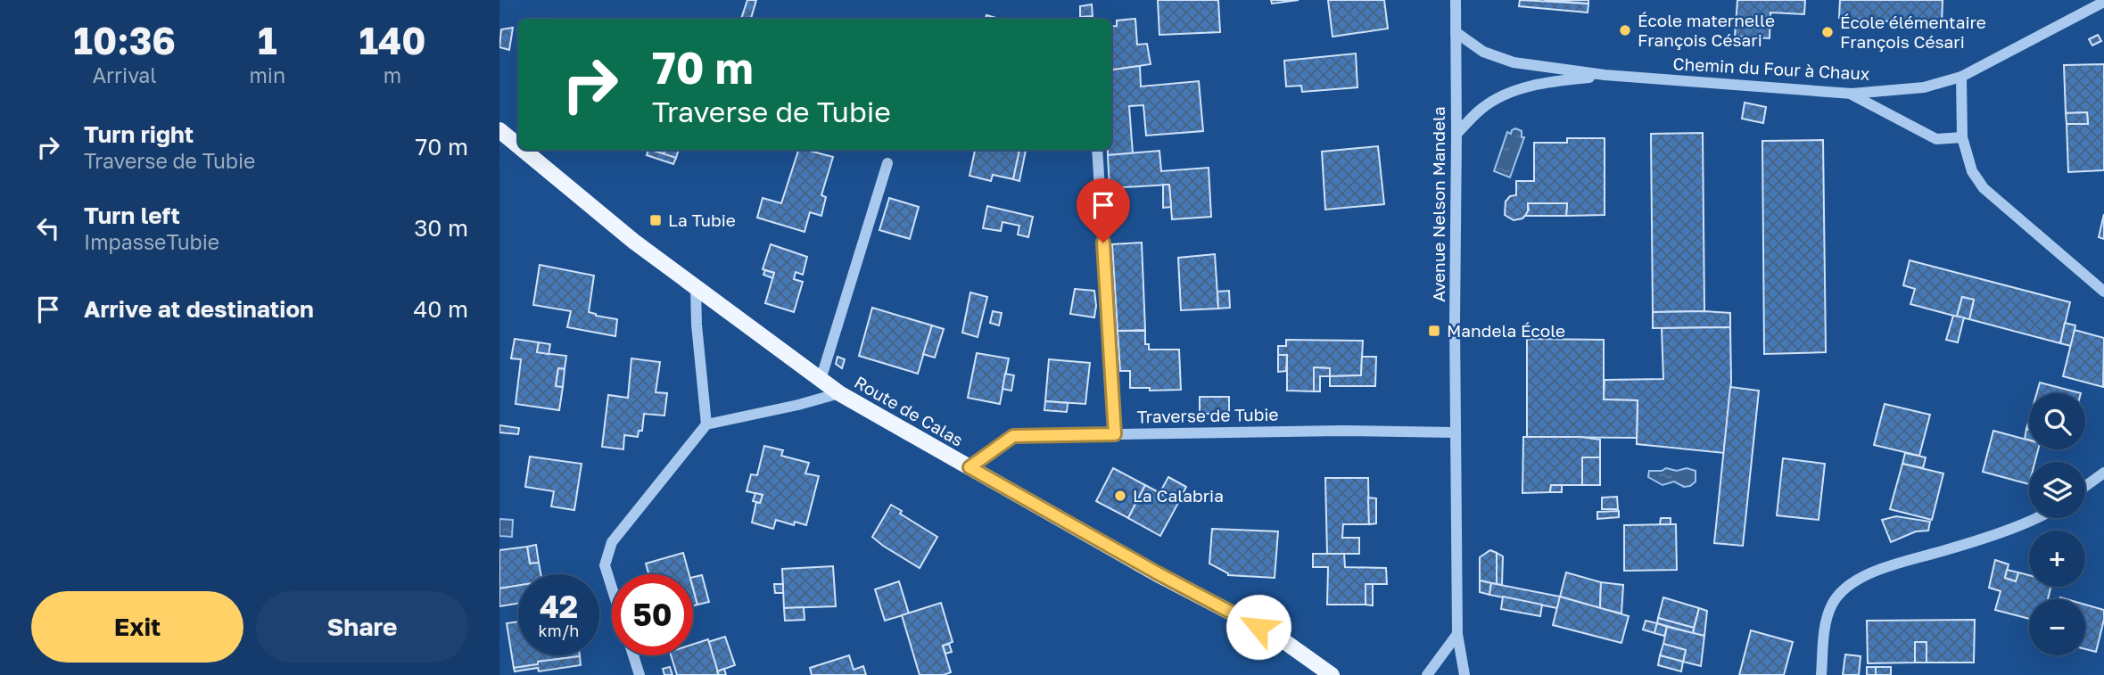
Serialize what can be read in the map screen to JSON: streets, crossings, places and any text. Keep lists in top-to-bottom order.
{
  "streets": {
    "main road": ["Route de Calas"],
    "street": ["Chemin du Four à Chaux", "Avenue Nelson Mandela", "Traverse de Tubie"]
  },
  "crossings": [
    ["Chemin du Four à Chaux", "Avenue Nelson Mandela"],
    ["Avenue Nelson Mandela", "Traverse de Tubie"],
    ["Route de Calas", "Traverse de Tubie"]
  ],
  "places": {
    "other": ["École maternelle François Césari", "École élémentaire François Césari", "La Calabria"],
    "transit": ["La Tubie", "Mandela École"]
  },
  "page": {
    "eta": [
      "10:36",
      "Arrival",
      "1",
      "min",
      "140",
      "m"
    ],
    "turn": ["70 m", "Traverse de Tubie"],
    "list": [
      {
        "name": "Turn right",
        "note": "Traverse de Tubie",
        "value": "70 m"
      },
      {
        "name": "Turn left",
        "note": "ImpasseTubie",
        "value": "30 m"
      },
      {
        "name": "Arrive at destination",
        "value": "40 m"
      }
    ],
    "map_buttons": ["+", "−"],
    "speed": "42 km/h",
    "limit": "50",
    "buttons": ["Exit", "Share"]
  }
}
